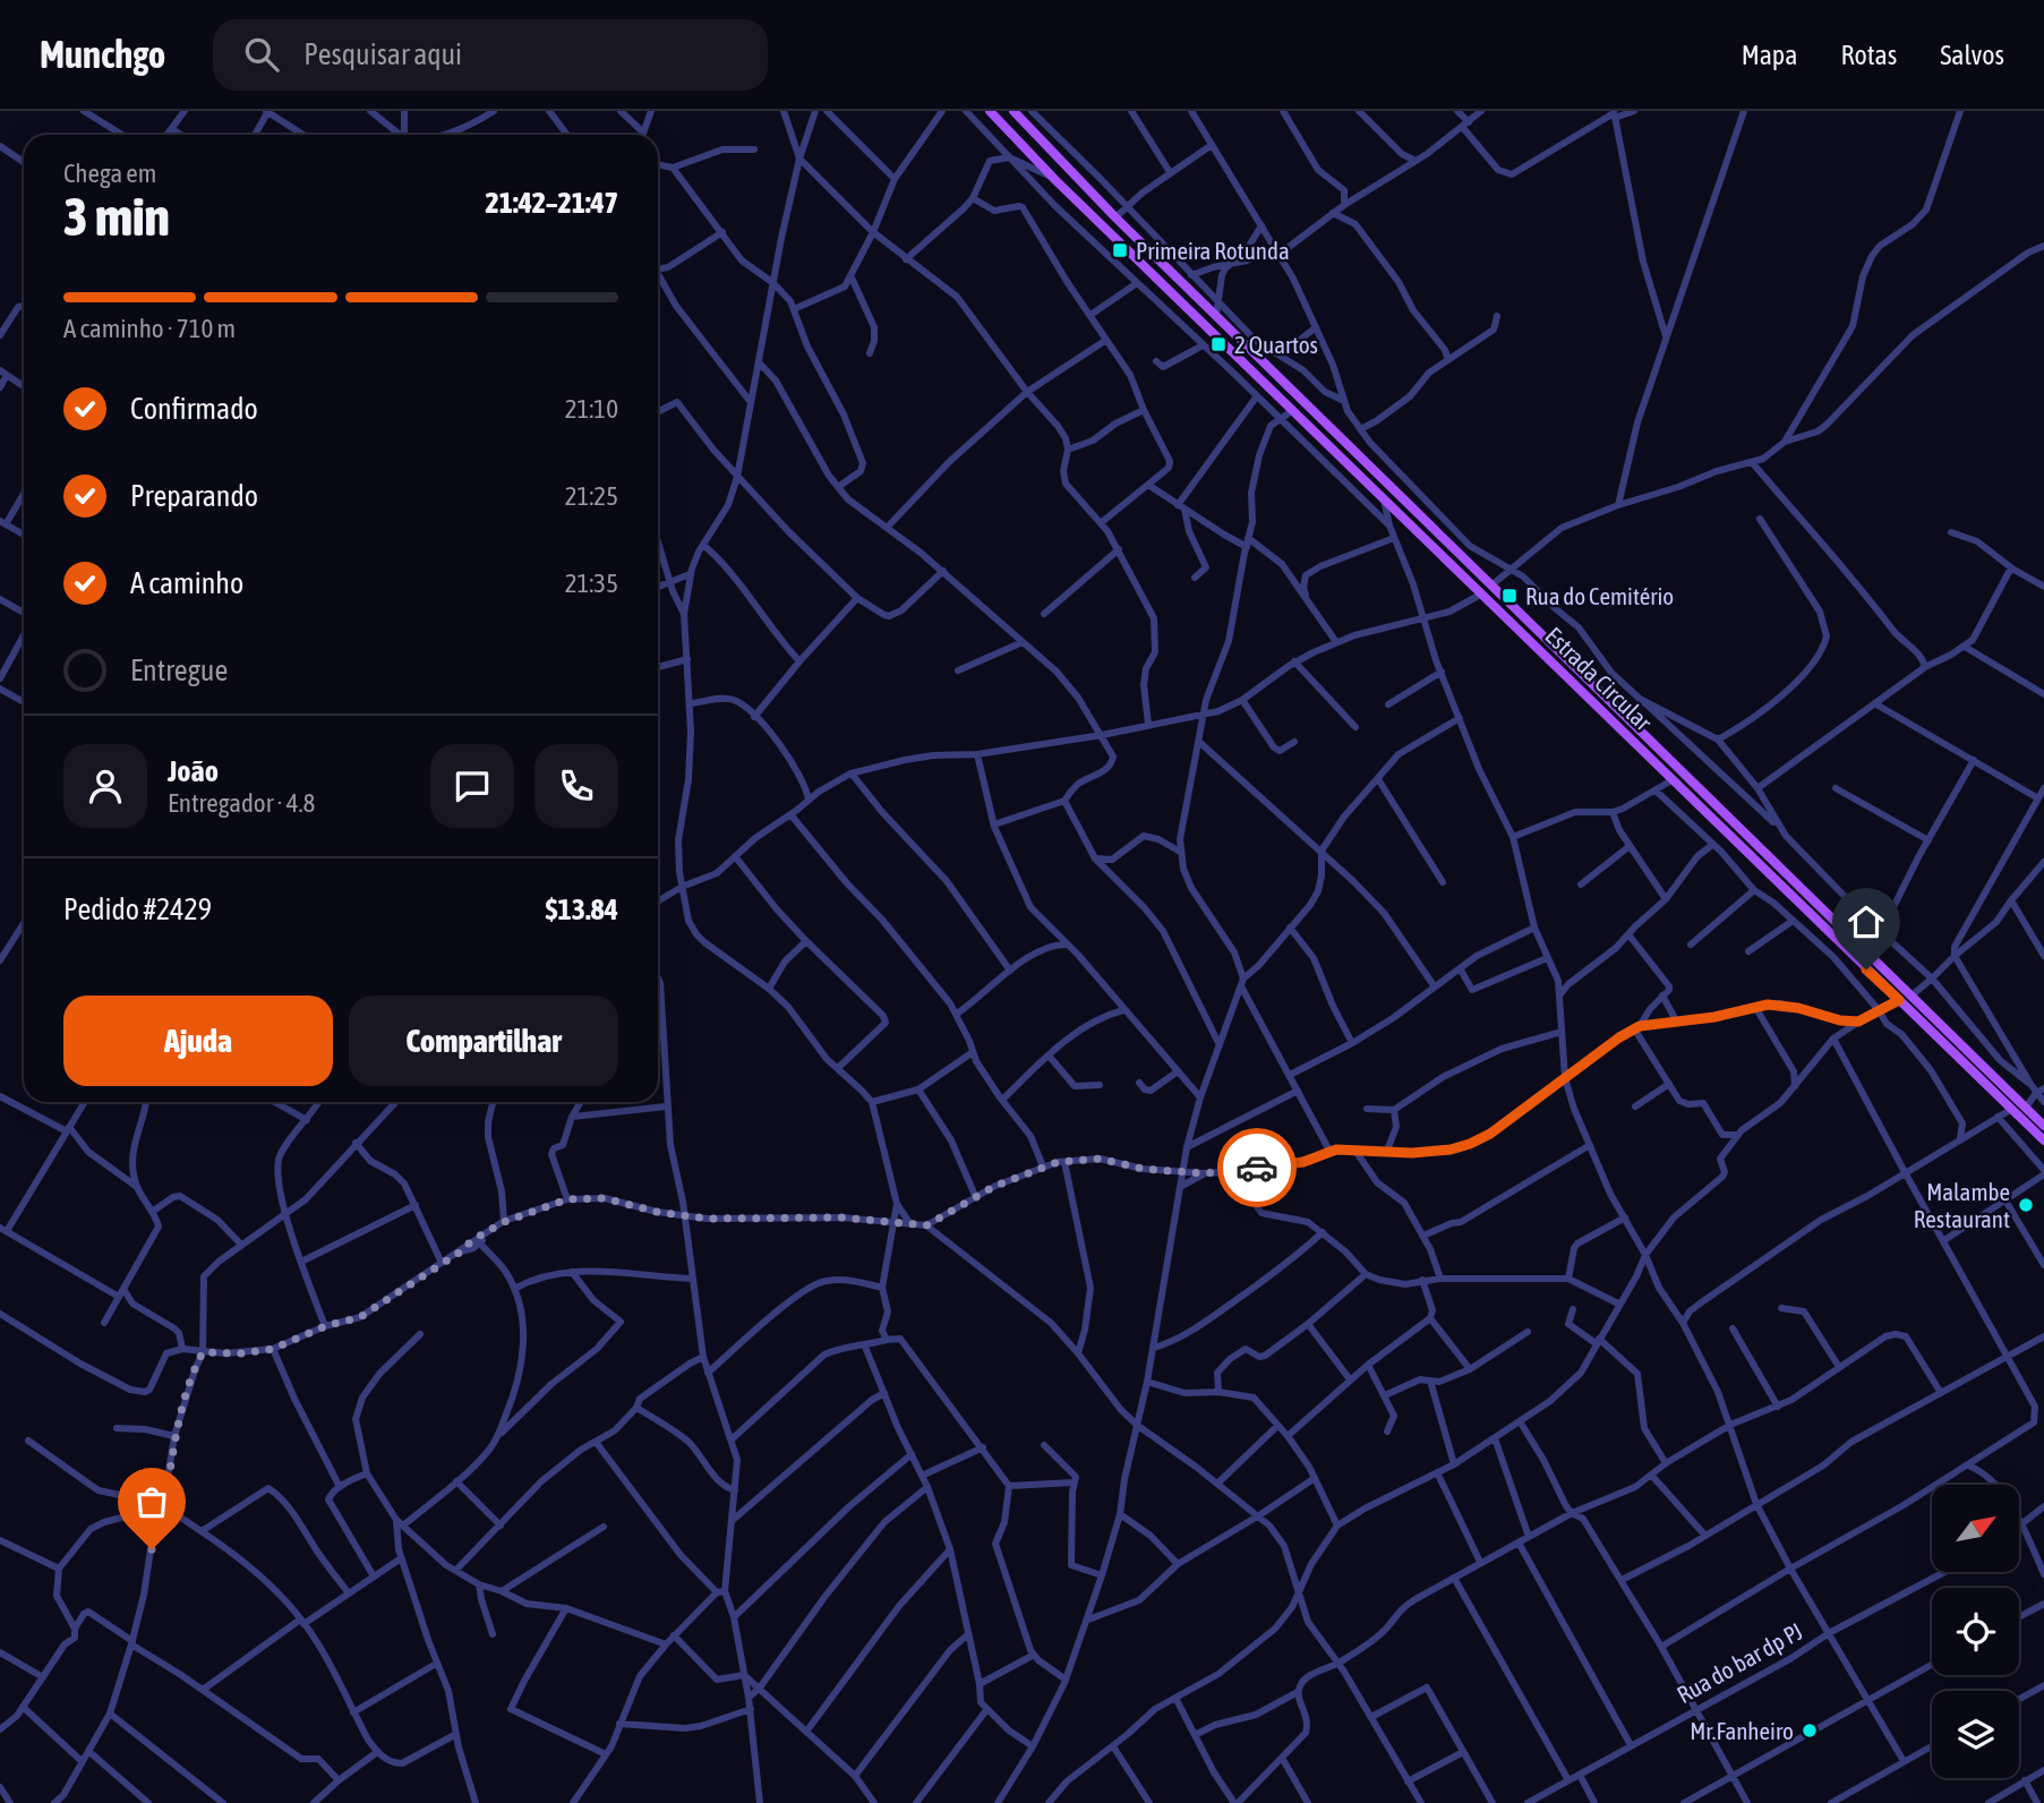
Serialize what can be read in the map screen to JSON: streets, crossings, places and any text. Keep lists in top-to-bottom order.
{
  "streets": {
    "main road": ["Estrada Circular"],
    "street": ["Rua do bar dp PJ"]
  },
  "places": {
    "transit": ["Primeira Rotunda", "2 Quartos", "Rua do Cemitério"],
    "other": ["Malambe Restaurant", "Mr.Fanheiro"]
  },
  "north": "top right",
  "page": {
    "header": "Munchgo",
    "search": "Pesquisar aqui",
    "nav": ["Mapa", "Rotas", "Salvos"],
    "heading": ["3 min", "Chega em", "21:42–21:47"],
    "panel": [
      "João",
      "Entregador · 4.8",
      "Pedido #2429",
      "$13.84"
    ],
    "bar": "A caminho · 710 m",
    "list": [
      ["Confirmado", "21:10"],
      ["Preparando", "21:25"],
      ["A caminho", "21:35"],
      "Entregue"
    ],
    "buttons": ["Ajuda", "Compartilhar"]
  }
}
